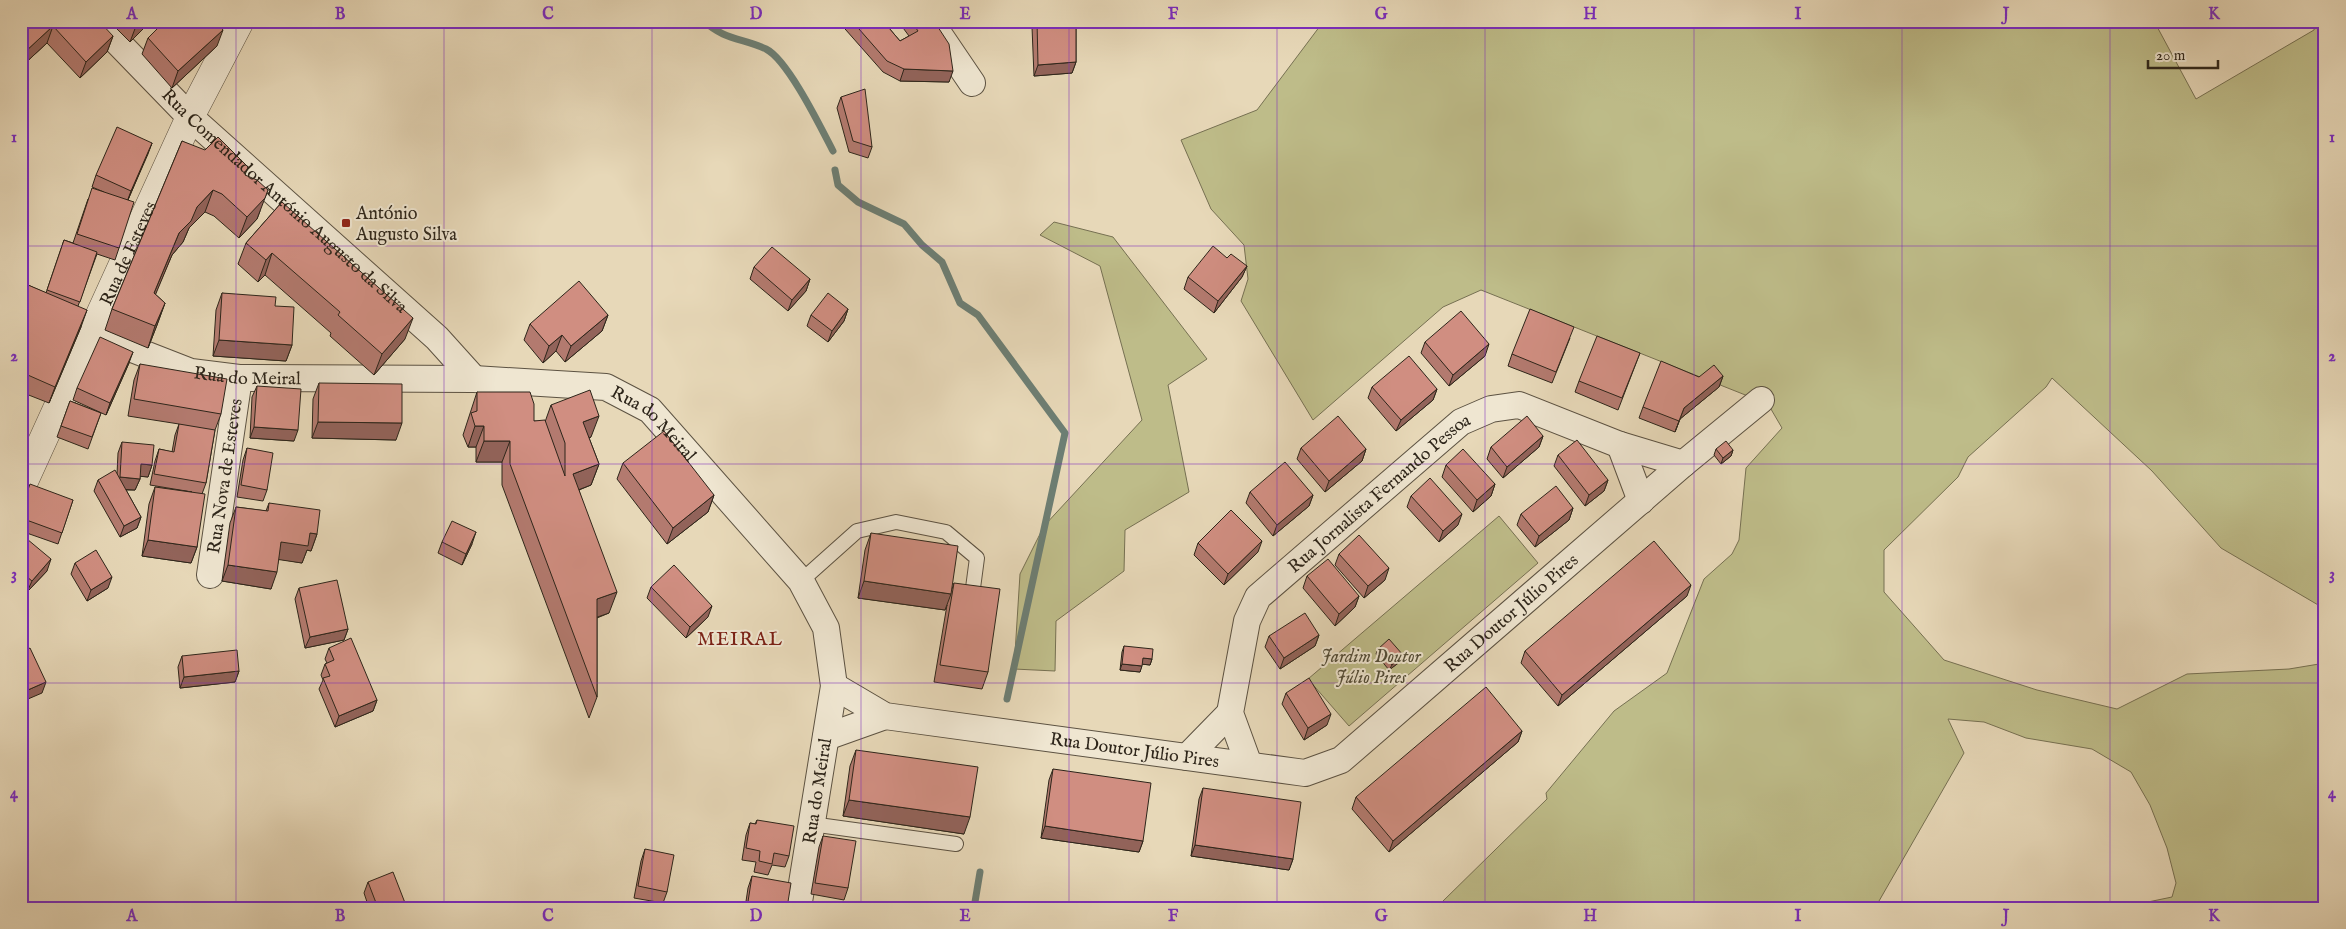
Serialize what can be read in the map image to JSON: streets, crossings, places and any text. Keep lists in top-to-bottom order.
{
  "streets": {
    "street": [
      "Rua Comendador António Augusto da Silva",
      "Rua de Esteves",
      "Rua do Meiral",
      "Rua Nova de Esteves",
      "Rua Jornalista Fernando Pessoa",
      "Rua Doutor Júlio Pires"
    ]
  },
  "crossings": [
    ["Rua Comendador António Augusto da Silva", "Rua de Esteves"],
    ["Rua Comendador António Augusto da Silva", "Rua do Meiral"],
    ["Rua de Esteves", "Rua do Meiral"],
    ["Rua do Meiral", "Rua Nova de Esteves"],
    ["Rua do Meiral", "Rua Doutor Júlio Pires"],
    ["Rua Jornalista Fernando Pessoa", "Rua Doutor Júlio Pires"]
  ],
  "districts": ["MEIRAL"],
  "parks": ["Jardim Doutor Júlio Pires"],
  "places": {
    "transit": ["António Augusto Silva"]
  },
  "scale_bar": "20 m",
  "grid": {
    "columns": [
      "A",
      "B",
      "C",
      "D",
      "E",
      "F",
      "G",
      "H",
      "I",
      "J",
      "K"
    ],
    "rows": [
      "1",
      "2",
      "3",
      "4"
    ]
  }
}
